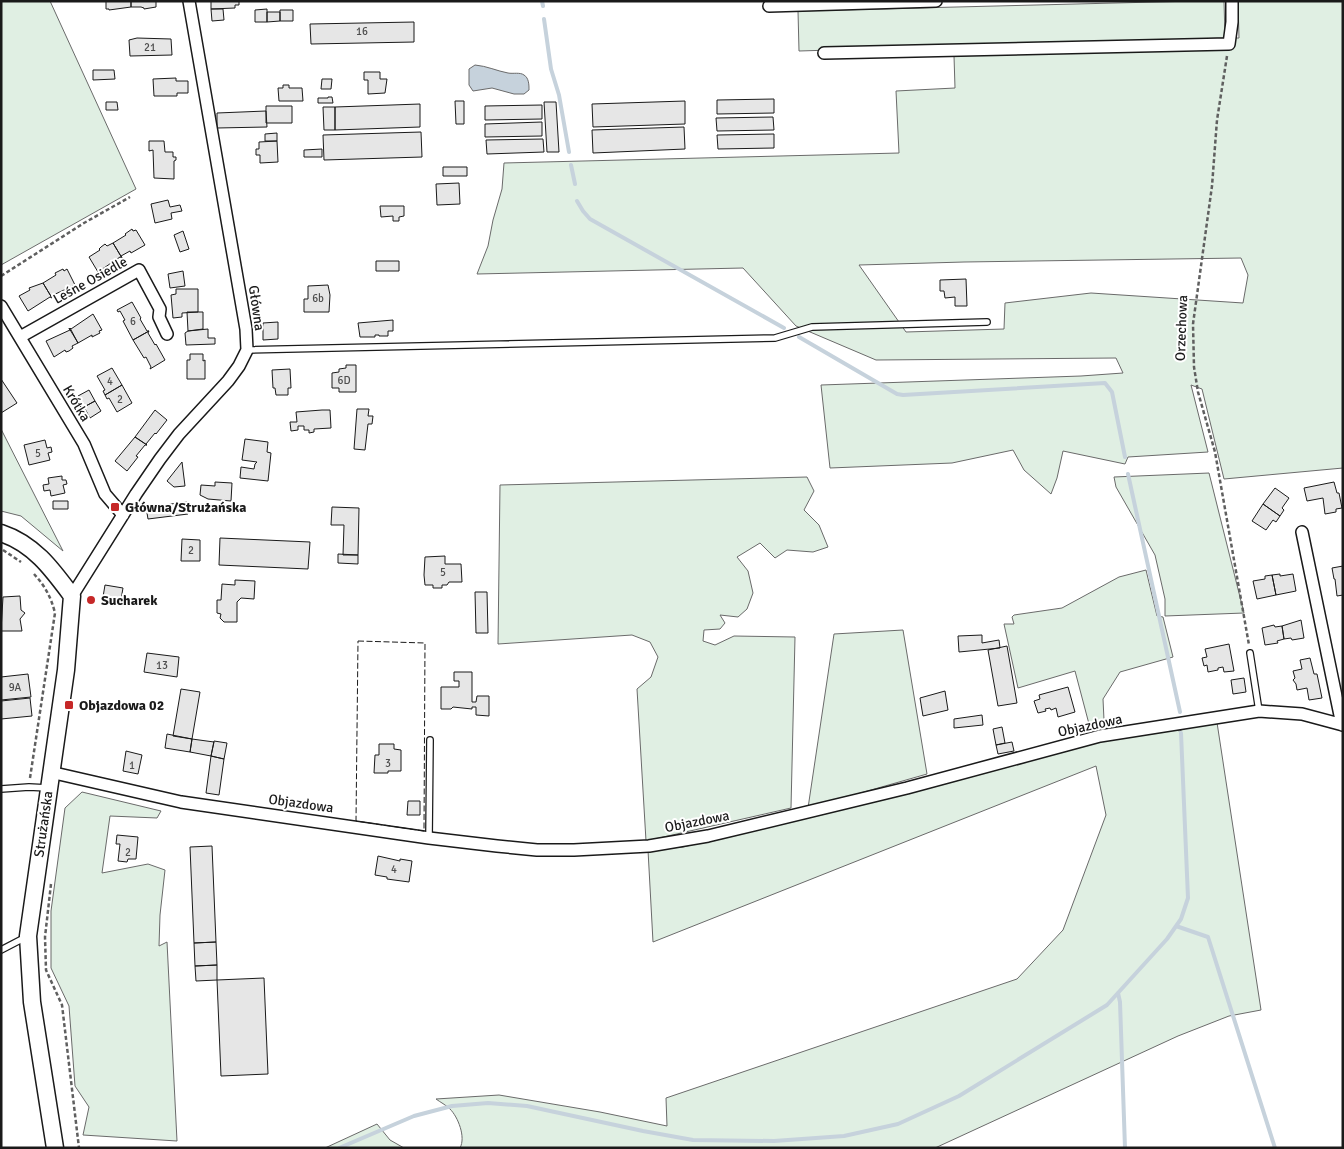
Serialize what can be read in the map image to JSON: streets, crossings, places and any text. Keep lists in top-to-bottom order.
{
  "streets": {
    "main road": ["Strużańska"],
    "street": [
      "Leśne Osiedle",
      "Główna",
      "Krótka",
      "Objazdowa"
    ],
    "path": ["Orzechowa"]
  },
  "crossings": [
    ["Leśne Osiedle", "Krótka"],
    ["Główna", "Krótka"],
    ["Główna", "Strużańska"],
    ["Objazdowa", "Strużańska"]
  ],
  "places": {
    "transit": ["Główna/Strużańska", "Objazdowa 02"],
    "other": ["Sucharek"]
  },
  "house_numbers": [
    "16",
    "21",
    "6b",
    "6",
    "6D",
    "4",
    "2",
    "5",
    "2",
    "5",
    "13",
    "9A",
    "3",
    "1",
    "2",
    "4"
  ]
}
